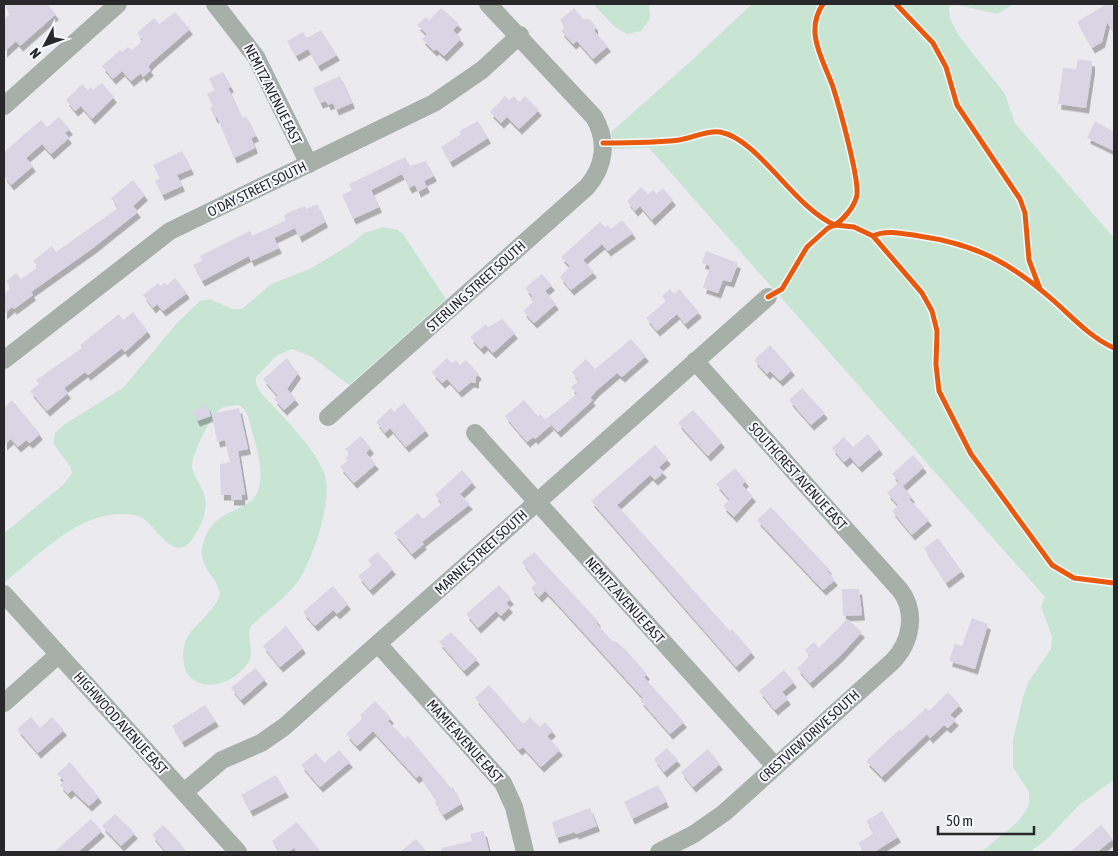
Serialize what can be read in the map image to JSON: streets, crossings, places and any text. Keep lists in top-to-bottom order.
{
  "streets": {
    "street": [
      "NEMITZ AVENUE EAST",
      "O'DAY STREET SOUTH",
      "STERLING STREET SOUTH",
      "SOUTHCREST AVENUE EAST",
      "MARNIE STREET SOUTH",
      "HIGHWOOD AVENUE EAST",
      "CRESTVIEW DRIVE SOUTH",
      "MAMIE AVENUE EAST"
    ]
  },
  "crossings": [
    ["NEMITZ AVENUE EAST", "O'DAY STREET SOUTH"],
    ["NEMITZ AVENUE EAST", "MARNIE STREET SOUTH"],
    ["NEMITZ AVENUE EAST", "CRESTVIEW DRIVE SOUTH"],
    ["O'DAY STREET SOUTH", "STERLING STREET SOUTH"],
    ["SOUTHCREST AVENUE EAST", "MARNIE STREET SOUTH"],
    ["SOUTHCREST AVENUE EAST", "CRESTVIEW DRIVE SOUTH"],
    ["MARNIE STREET SOUTH", "HIGHWOOD AVENUE EAST"],
    ["MARNIE STREET SOUTH", "MAMIE AVENUE EAST"]
  ],
  "scale_bar": "50 m",
  "north": "bottom left"
}
